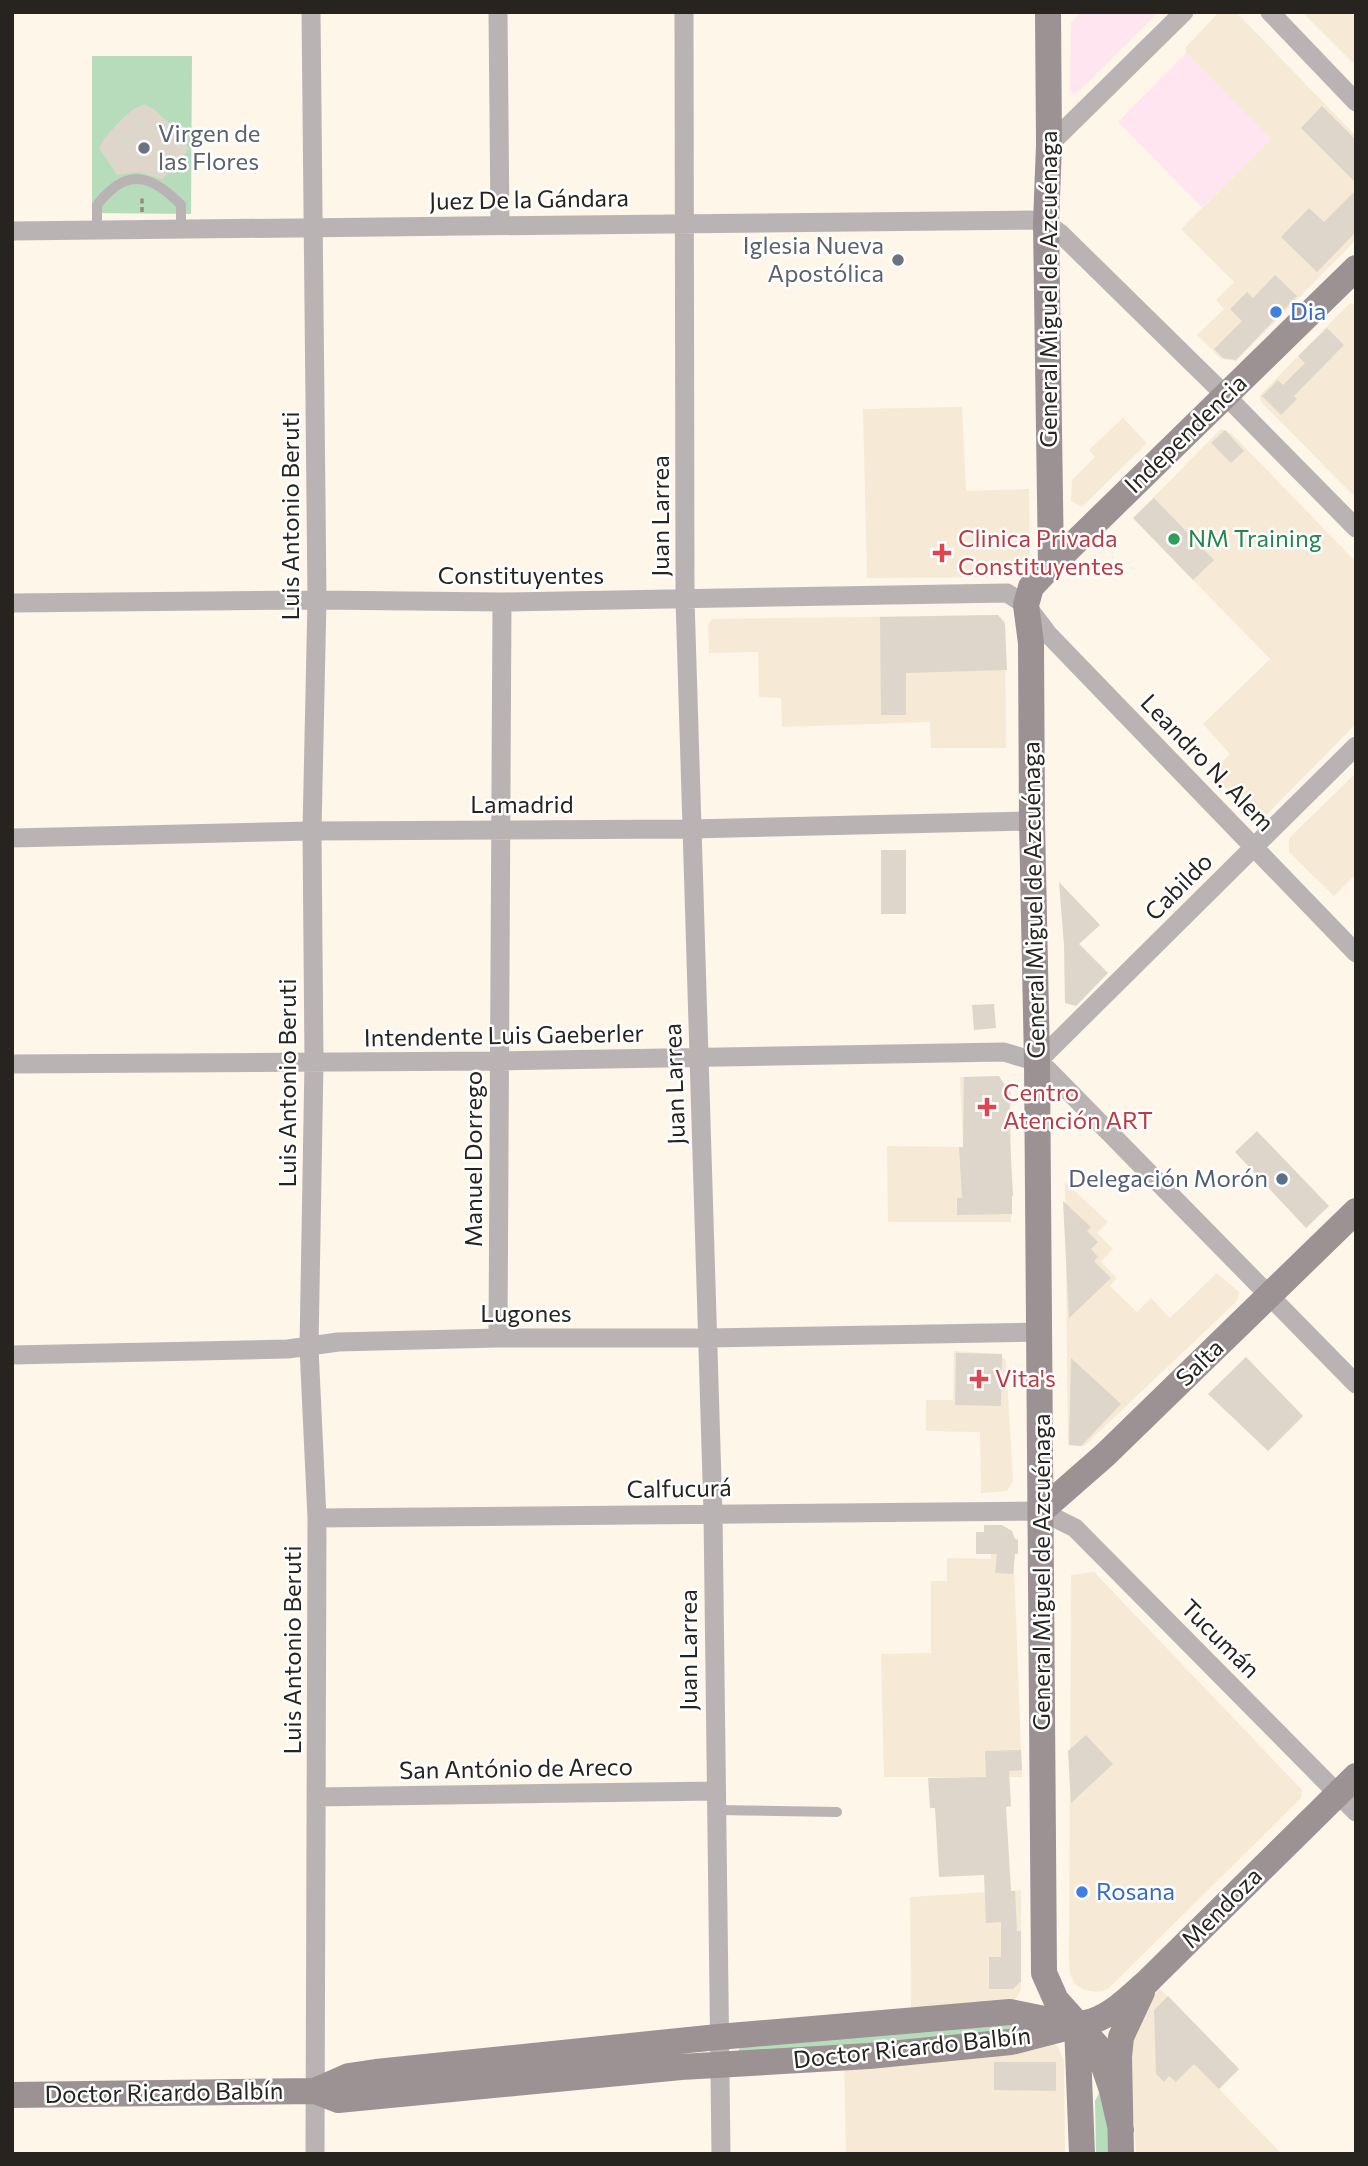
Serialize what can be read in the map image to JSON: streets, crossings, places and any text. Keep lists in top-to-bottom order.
{
  "streets": {
    "street": [
      "Juez De la Gándara",
      "General Miguel de Azcuénaga",
      "Independencia",
      "Luis Antonio Beruti",
      "Juan Larrea",
      "Constituyentes",
      "Leandro N. Alem",
      "Lamadrid",
      "Cabildo",
      "Intendente Luis Gaeberler",
      "Manuel Dorrego",
      "Lugones",
      "Salta",
      "Calfucurá",
      "Tucumán",
      "San António de Areco",
      "Mendoza",
      "Doctor Ricardo Balbín"
    ]
  },
  "crossings": [
    ["Juez De la Gándara", "General Miguel de Azcuénaga"],
    ["Juez De la Gándara", "Luis Antonio Beruti"],
    ["Juez De la Gándara", "Juan Larrea"],
    ["General Miguel de Azcuénaga", "Independencia"],
    ["General Miguel de Azcuénaga", "Constituyentes"],
    ["General Miguel de Azcuénaga", "Leandro N. Alem"],
    ["General Miguel de Azcuénaga", "Lamadrid"],
    ["General Miguel de Azcuénaga", "Cabildo"],
    ["General Miguel de Azcuénaga", "Intendente Luis Gaeberler"],
    ["General Miguel de Azcuénaga", "Lugones"],
    ["General Miguel de Azcuénaga", "Salta"],
    ["General Miguel de Azcuénaga", "Calfucurá"],
    ["General Miguel de Azcuénaga", "Tucumán"],
    ["General Miguel de Azcuénaga", "Mendoza"],
    ["General Miguel de Azcuénaga", "Doctor Ricardo Balbín"],
    ["Independencia", "Constituyentes"],
    ["Independencia", "Leandro N. Alem"],
    ["Luis Antonio Beruti", "Constituyentes"],
    ["Luis Antonio Beruti", "Lamadrid"],
    ["Luis Antonio Beruti", "Intendente Luis Gaeberler"],
    ["Luis Antonio Beruti", "Lugones"],
    ["Luis Antonio Beruti", "Calfucurá"],
    ["Luis Antonio Beruti", "San António de Areco"],
    ["Luis Antonio Beruti", "Doctor Ricardo Balbín"],
    ["Juan Larrea", "Constituyentes"],
    ["Juan Larrea", "Lamadrid"],
    ["Juan Larrea", "Intendente Luis Gaeberler"],
    ["Juan Larrea", "Lugones"],
    ["Juan Larrea", "Calfucurá"],
    ["Juan Larrea", "San António de Areco"],
    ["Juan Larrea", "Doctor Ricardo Balbín"],
    ["Constituyentes", "Leandro N. Alem"],
    ["Constituyentes", "Manuel Dorrego"],
    ["Leandro N. Alem", "Cabildo"],
    ["Lamadrid", "Manuel Dorrego"],
    ["Cabildo", "Intendente Luis Gaeberler"],
    ["Intendente Luis Gaeberler", "Manuel Dorrego"],
    ["Manuel Dorrego", "Lugones"],
    ["Salta", "Calfucurá"],
    ["Salta", "Tucumán"],
    ["Calfucurá", "Tucumán"],
    ["Tucumán", "Mendoza"],
    ["Mendoza", "Doctor Ricardo Balbín"]
  ],
  "places": {
    "other": [
      "Virgen de las Flores",
      "Iglesia Nueva Apostólica",
      "Dia",
      "NM Training",
      "Delegación Morón",
      "Rosana"
    ],
    "health": ["Clinica Privada Constituyentes", "Centro Atención ART", "Vita's"]
  }
}
